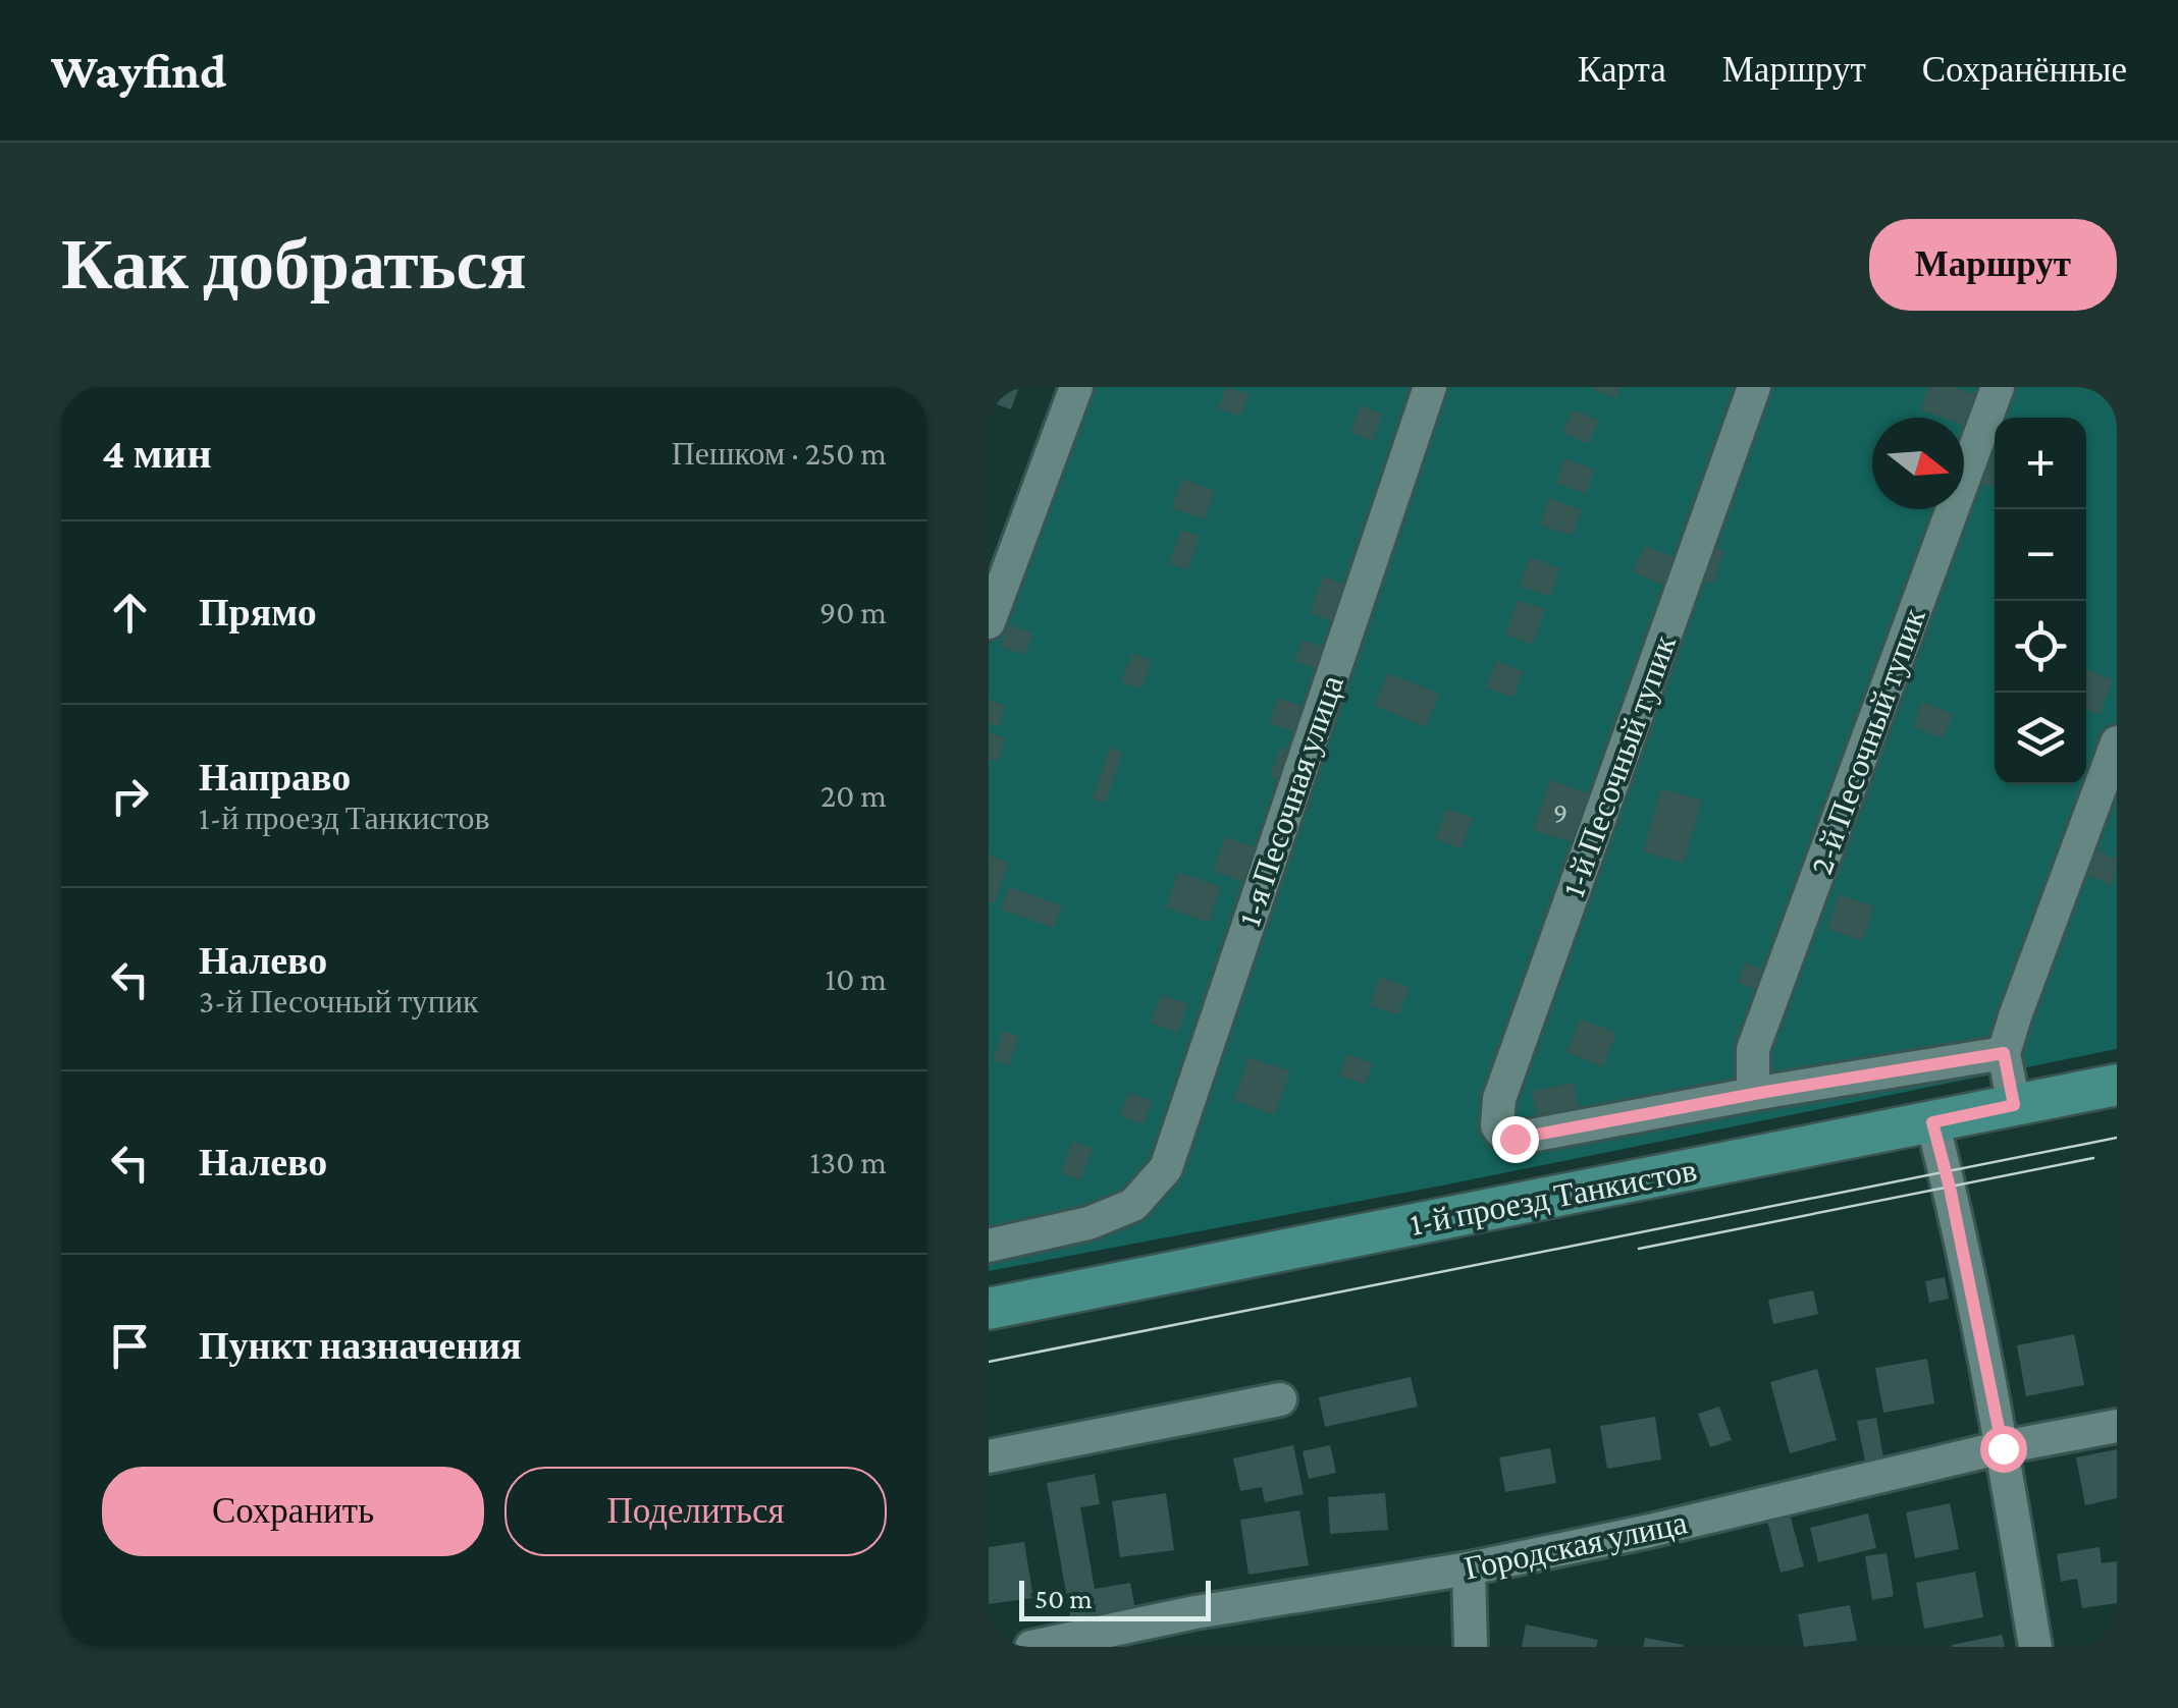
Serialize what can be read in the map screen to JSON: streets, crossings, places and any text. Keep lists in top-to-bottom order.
{
  "streets": {
    "main road": ["1-й проезд Танкистов"],
    "street": [
      "2-й Песочный тупик",
      "1-й Песочный тупик",
      "1-я Песочная улица",
      "Городская улица"
    ]
  },
  "crossings": [
    ["2-й Песочный тупик", "1-й Песочный тупик"]
  ],
  "house_numbers": ["9"],
  "scale_bar": "50 m",
  "north": "right",
  "page": {
    "header": "Wayfind",
    "nav": ["Карта", "Маршрут", "Сохранённые"],
    "buttons": [
      "Маршрут",
      ["Сохранить", "Поделиться"]
    ],
    "title": "Как добраться",
    "heading": ["4 мин", "Пешком · 250 m"],
    "map_buttons": ["+", "−"],
    "list": [
      ["Прямо", "90 m"],
      ["Направо", "1-й проезд Танкистов", "20 m"],
      ["Налево", "3-й Песочный тупик", "10 m"],
      ["Налево", "130 m"],
      "Пункт назначения"
    ],
    "scale": "50 m"
  }
}
